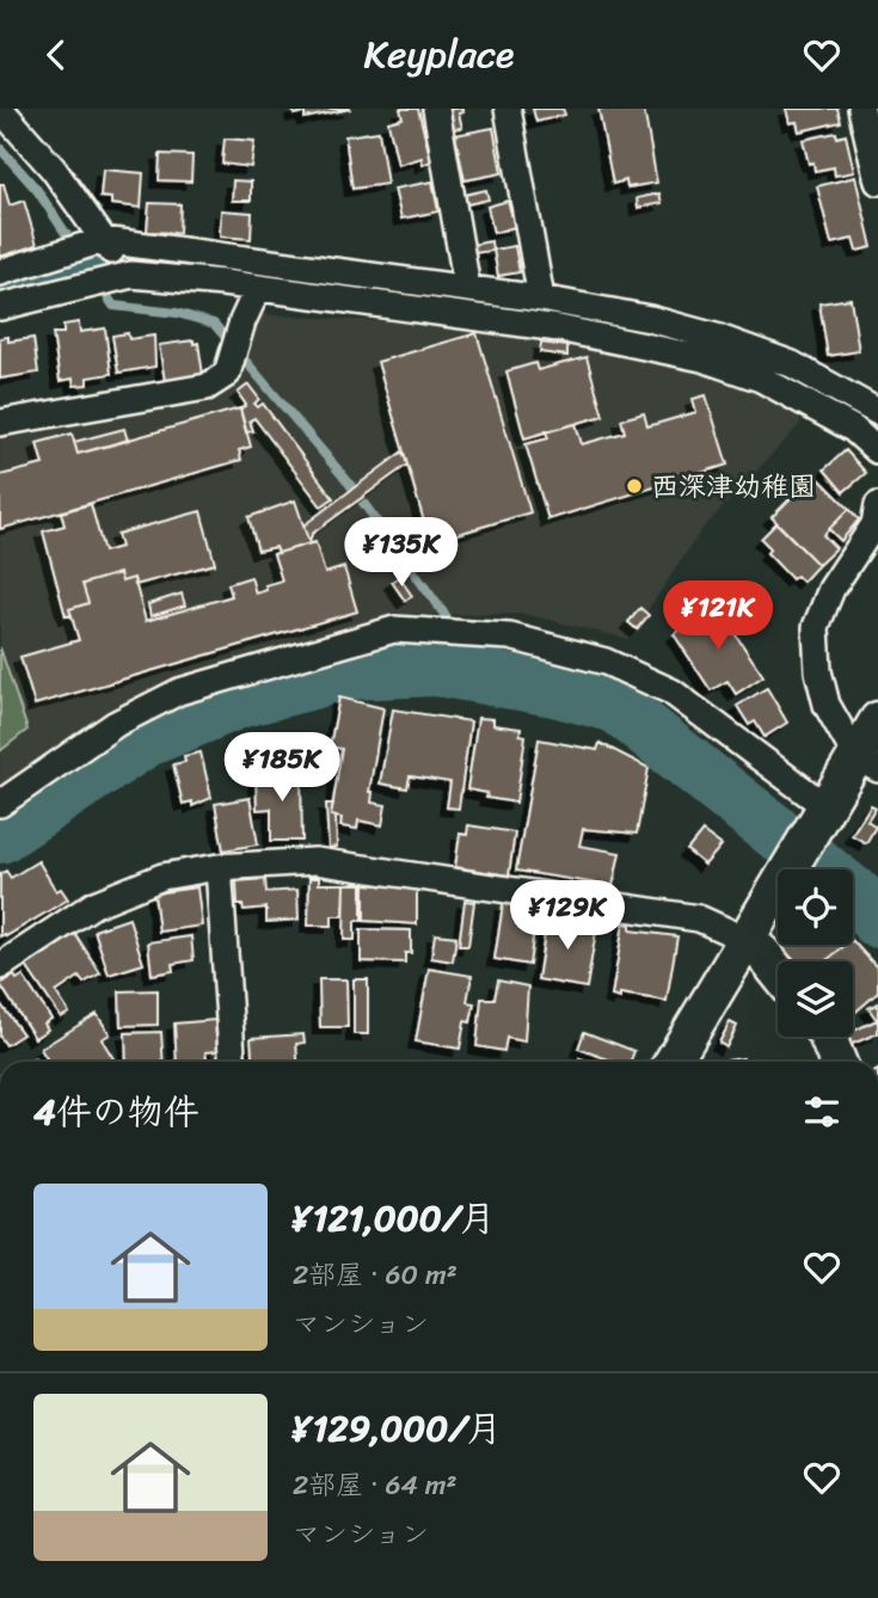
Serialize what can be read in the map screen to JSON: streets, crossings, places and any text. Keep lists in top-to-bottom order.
{
  "places": ["西深津幼稚園"],
  "page": {
    "header": "Keyplace",
    "price": [
      "¥135K",
      "¥121K",
      "¥185K",
      "¥129K"
    ],
    "heading": "4件の物件",
    "list": [
      {
        "name": "¥121,000/月",
        "note": "2部屋 · 60 m² · マンション"
      },
      {
        "name": "¥129,000/月",
        "note": "2部屋 · 64 m² · マンション"
      }
    ]
  }
}
